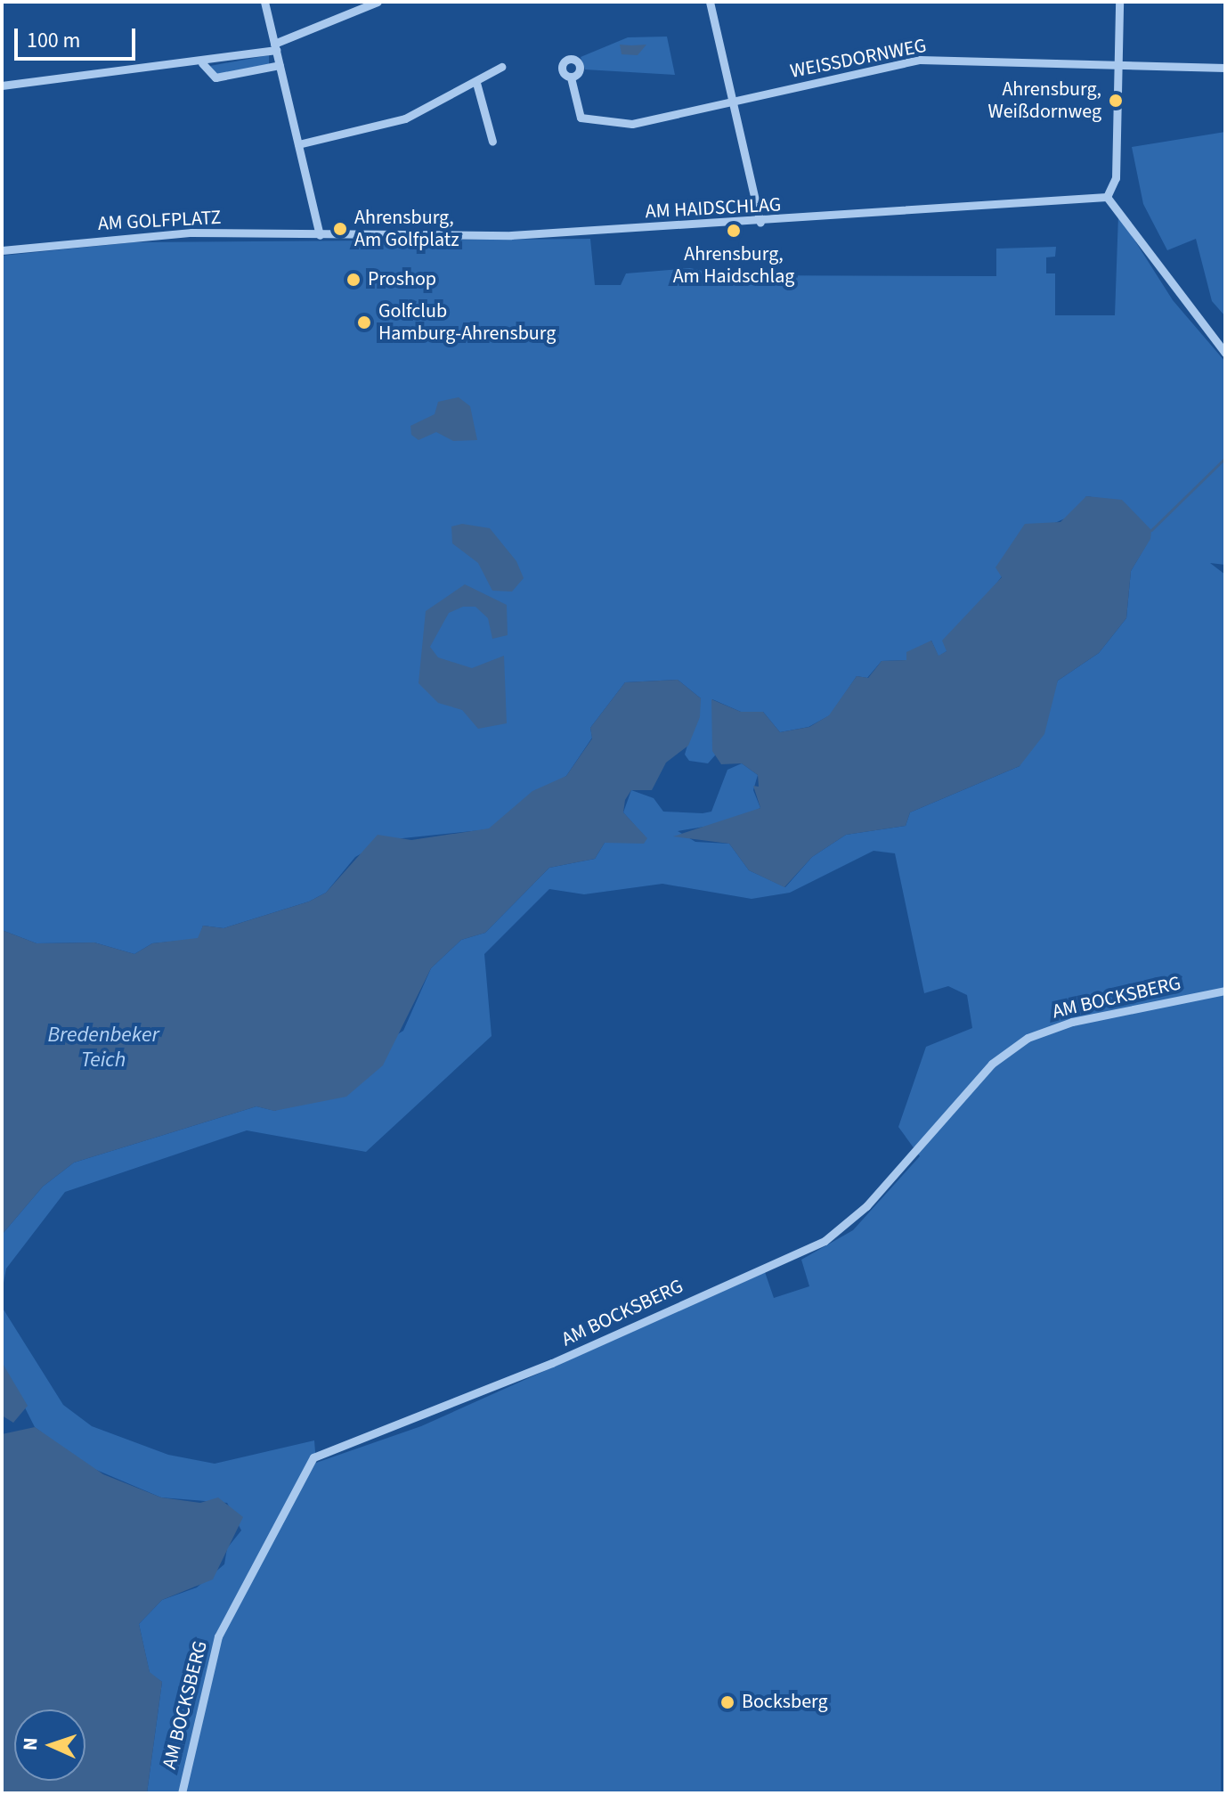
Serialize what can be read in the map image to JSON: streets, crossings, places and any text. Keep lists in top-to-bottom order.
{
  "streets": {
    "street": [
      "WEISSDORNWEG",
      "AM HAIDSCHLAG",
      "AM GOLFPLATZ",
      "AM BOCKSBERG"
    ]
  },
  "crossings": [
    ["AM HAIDSCHLAG", "AM GOLFPLATZ"]
  ],
  "water": ["Bredenbeker Teich"],
  "places": [
    "Ahrensburg, Weißdornweg",
    "Ahrensburg, Am Golfplatz",
    "Ahrensburg, Am Haidschlag",
    "Proshop",
    "Golfclub Hamburg-Ahrensburg",
    "Bocksberg"
  ],
  "scale_bar": "100 m",
  "north": "left"
}
